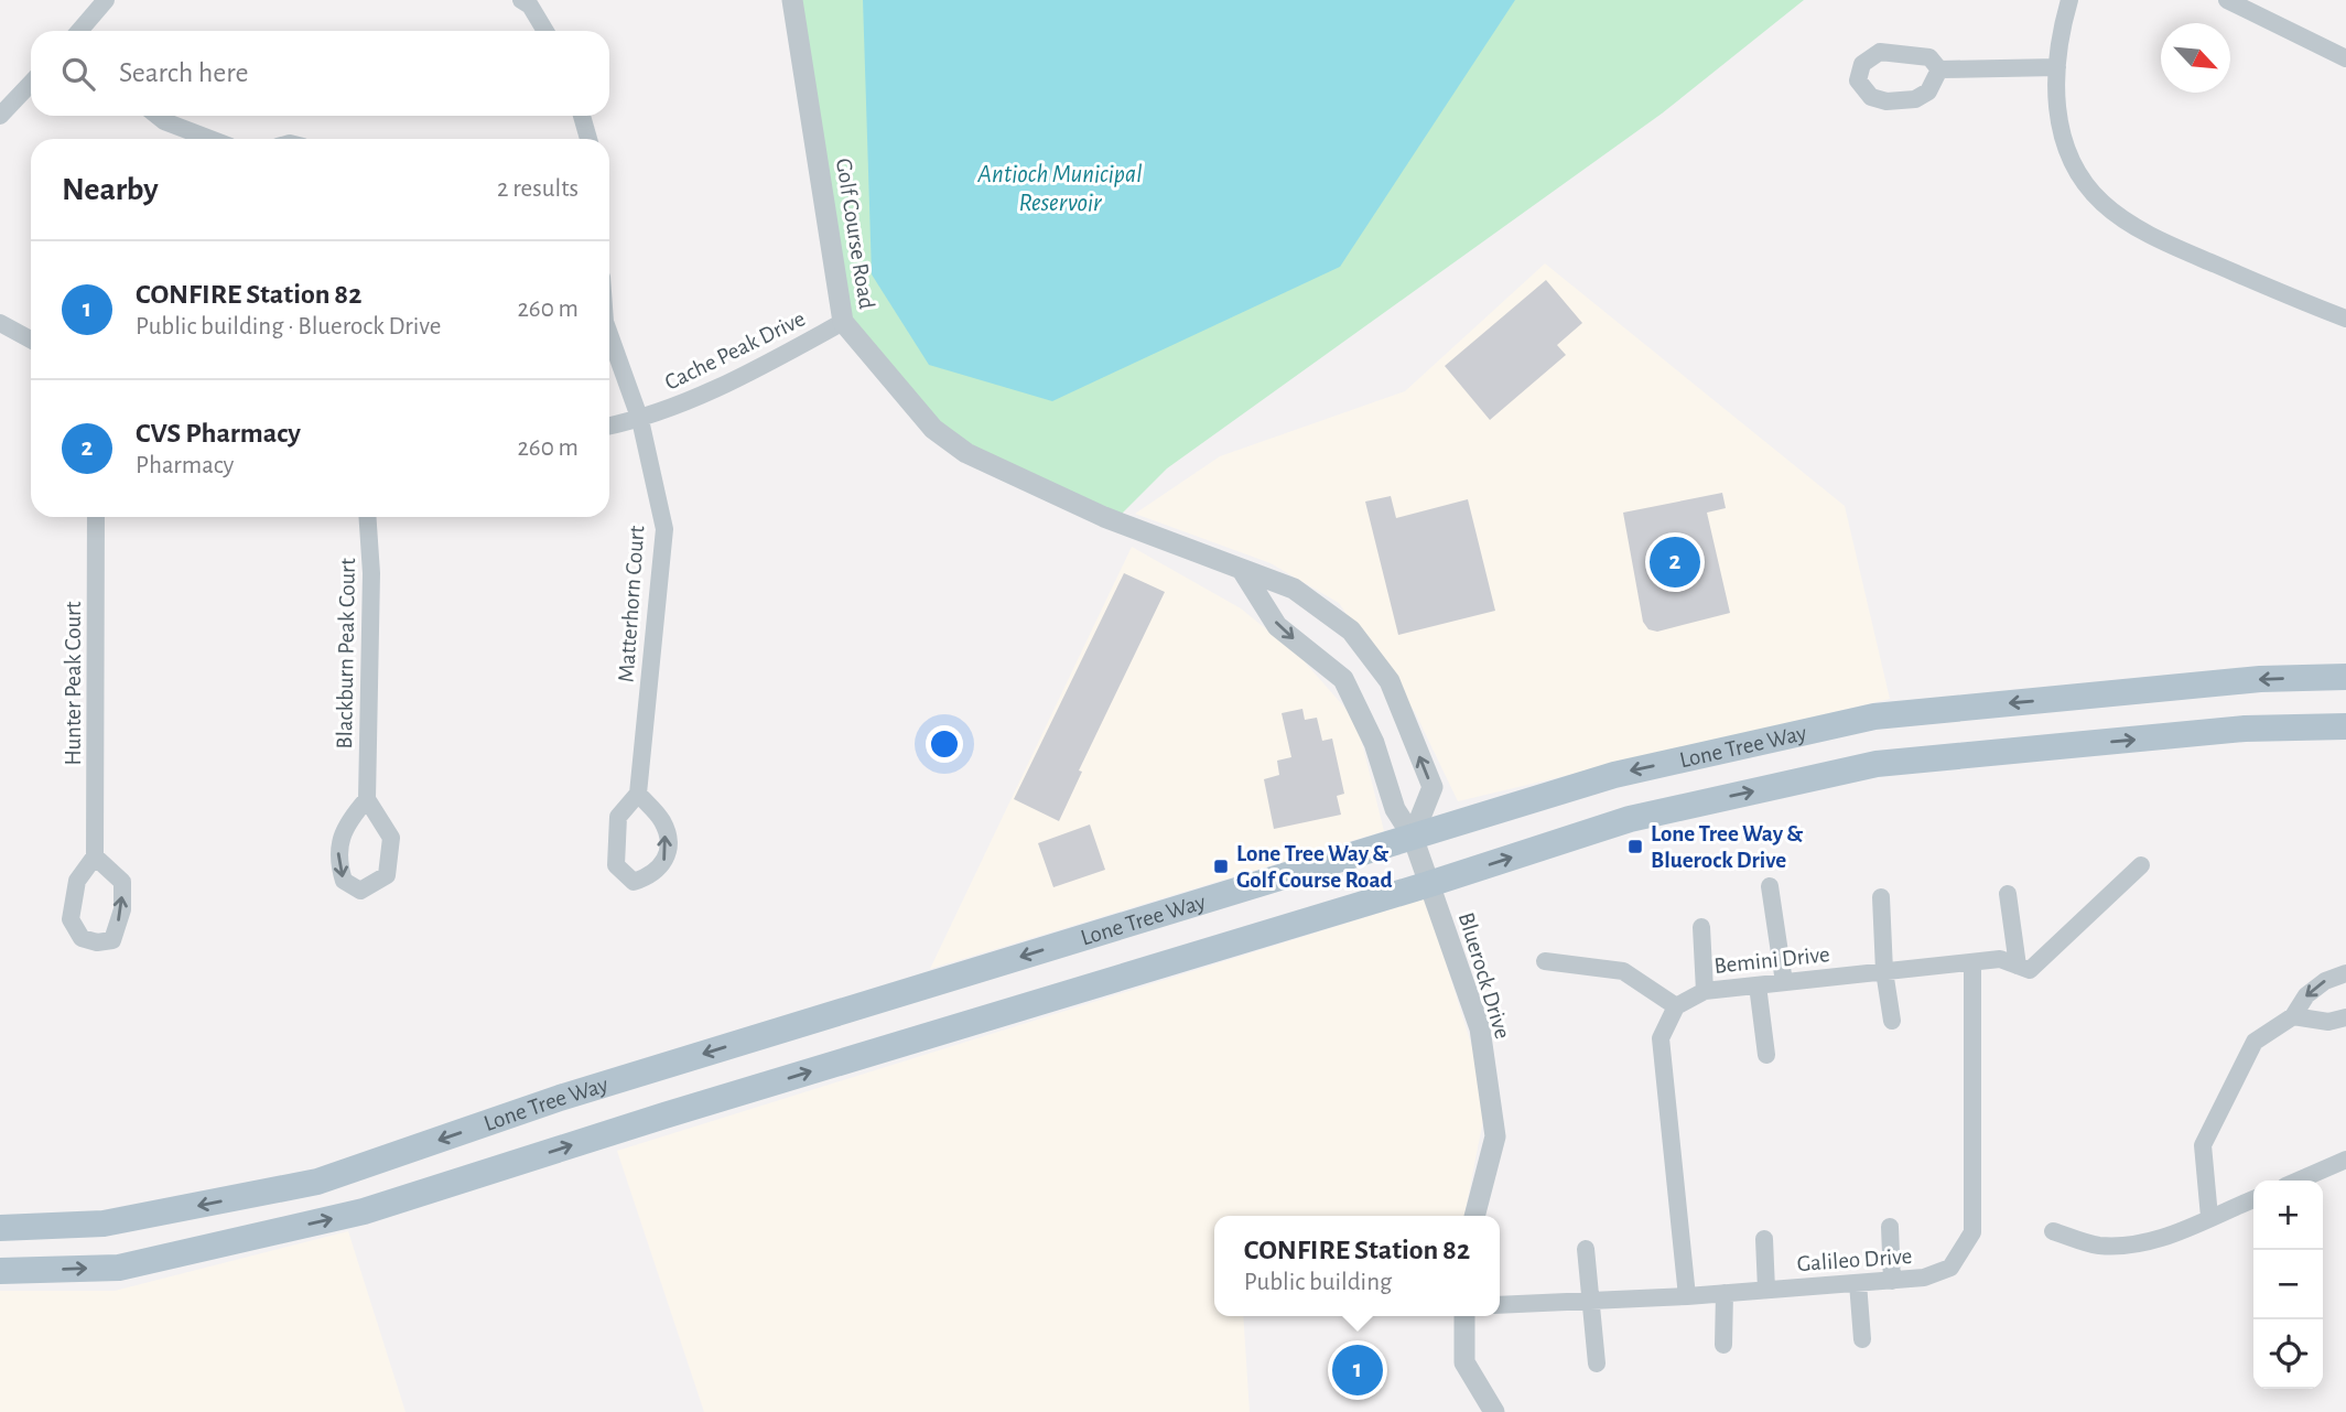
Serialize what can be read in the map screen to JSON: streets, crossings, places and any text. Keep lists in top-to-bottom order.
{
  "streets": {
    "main road": ["Lone Tree Way"],
    "street": [
      "Golf Course Road",
      "Cache Peak Drive",
      "Matterhorn Court",
      "Blackburn Peak Court",
      "Hunter Peak Court",
      "Bemini Drive",
      "Bluerock Drive",
      "Galileo Drive"
    ]
  },
  "crossings": [
    ["Golf Course Road", "Cache Peak Drive"],
    ["Golf Course Road", "Lone Tree Way"],
    ["Golf Course Road", "Bluerock Drive"],
    ["Cache Peak Drive", "Matterhorn Court"],
    ["Lone Tree Way", "Bluerock Drive"],
    ["Bemini Drive", "Galileo Drive"]
  ],
  "water": ["Antioch Municipal Reservoir"],
  "places": {
    "transit": ["Lone Tree Way & Bluerock Drive", "Lone Tree Way & Golf Course Road"]
  },
  "north": "bottom right",
  "page": {
    "search": "Search here",
    "heading": ["Nearby", "2 results"],
    "list": [
      {
        "mark": "1",
        "name": "CONFIRE Station 82",
        "note": "Public building · Bluerock Drive",
        "value": "260 m"
      },
      {
        "mark": "2",
        "name": "CVS Pharmacy",
        "note": "Pharmacy",
        "value": "260 m"
      }
    ],
    "pins": ["2", "1"],
    "map_buttons": ["+", "−"],
    "popup": ["CONFIRE Station 82", "Public building"]
  }
}
